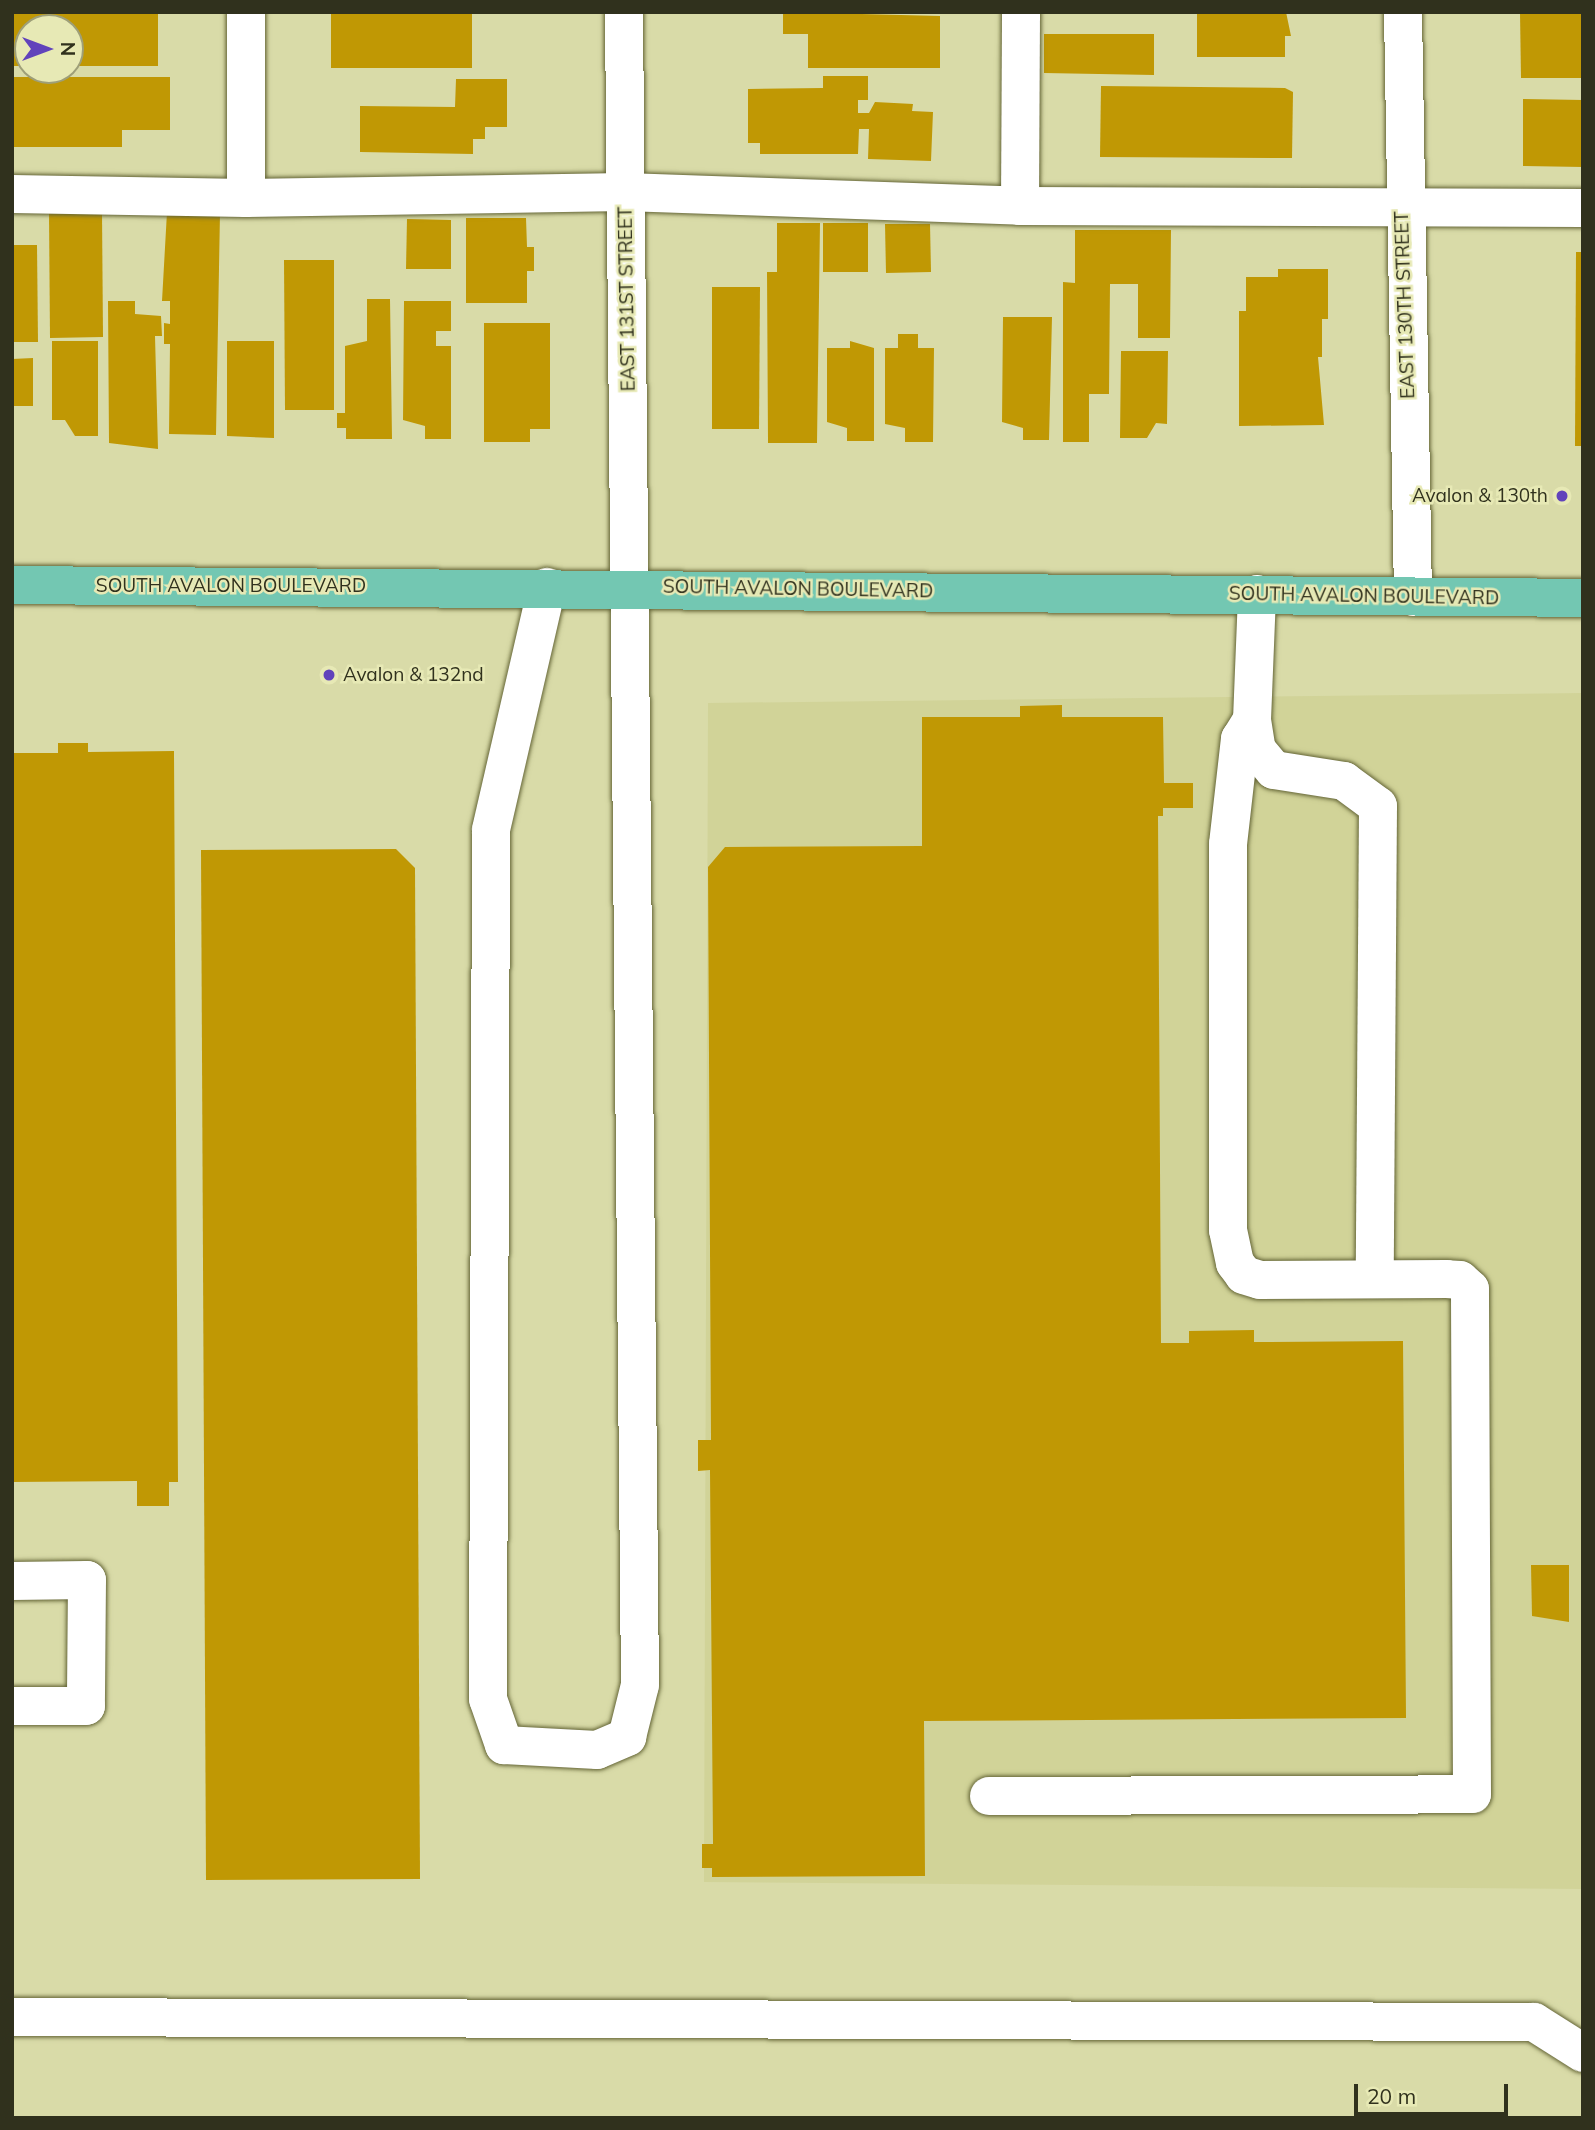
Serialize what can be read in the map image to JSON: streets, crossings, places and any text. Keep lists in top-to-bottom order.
{
  "streets": {
    "main road": ["SOUTH AVALON BOULEVARD"],
    "street": ["EAST 131ST STREET", "EAST 130TH STREET"]
  },
  "crossings": [
    ["EAST 131ST STREET", "SOUTH AVALON BOULEVARD"],
    ["EAST 130TH STREET", "SOUTH AVALON BOULEVARD"]
  ],
  "places": ["Avalon & 130th", "Avalon & 132nd"],
  "scale_bar": "20 m",
  "north": "right"
}
